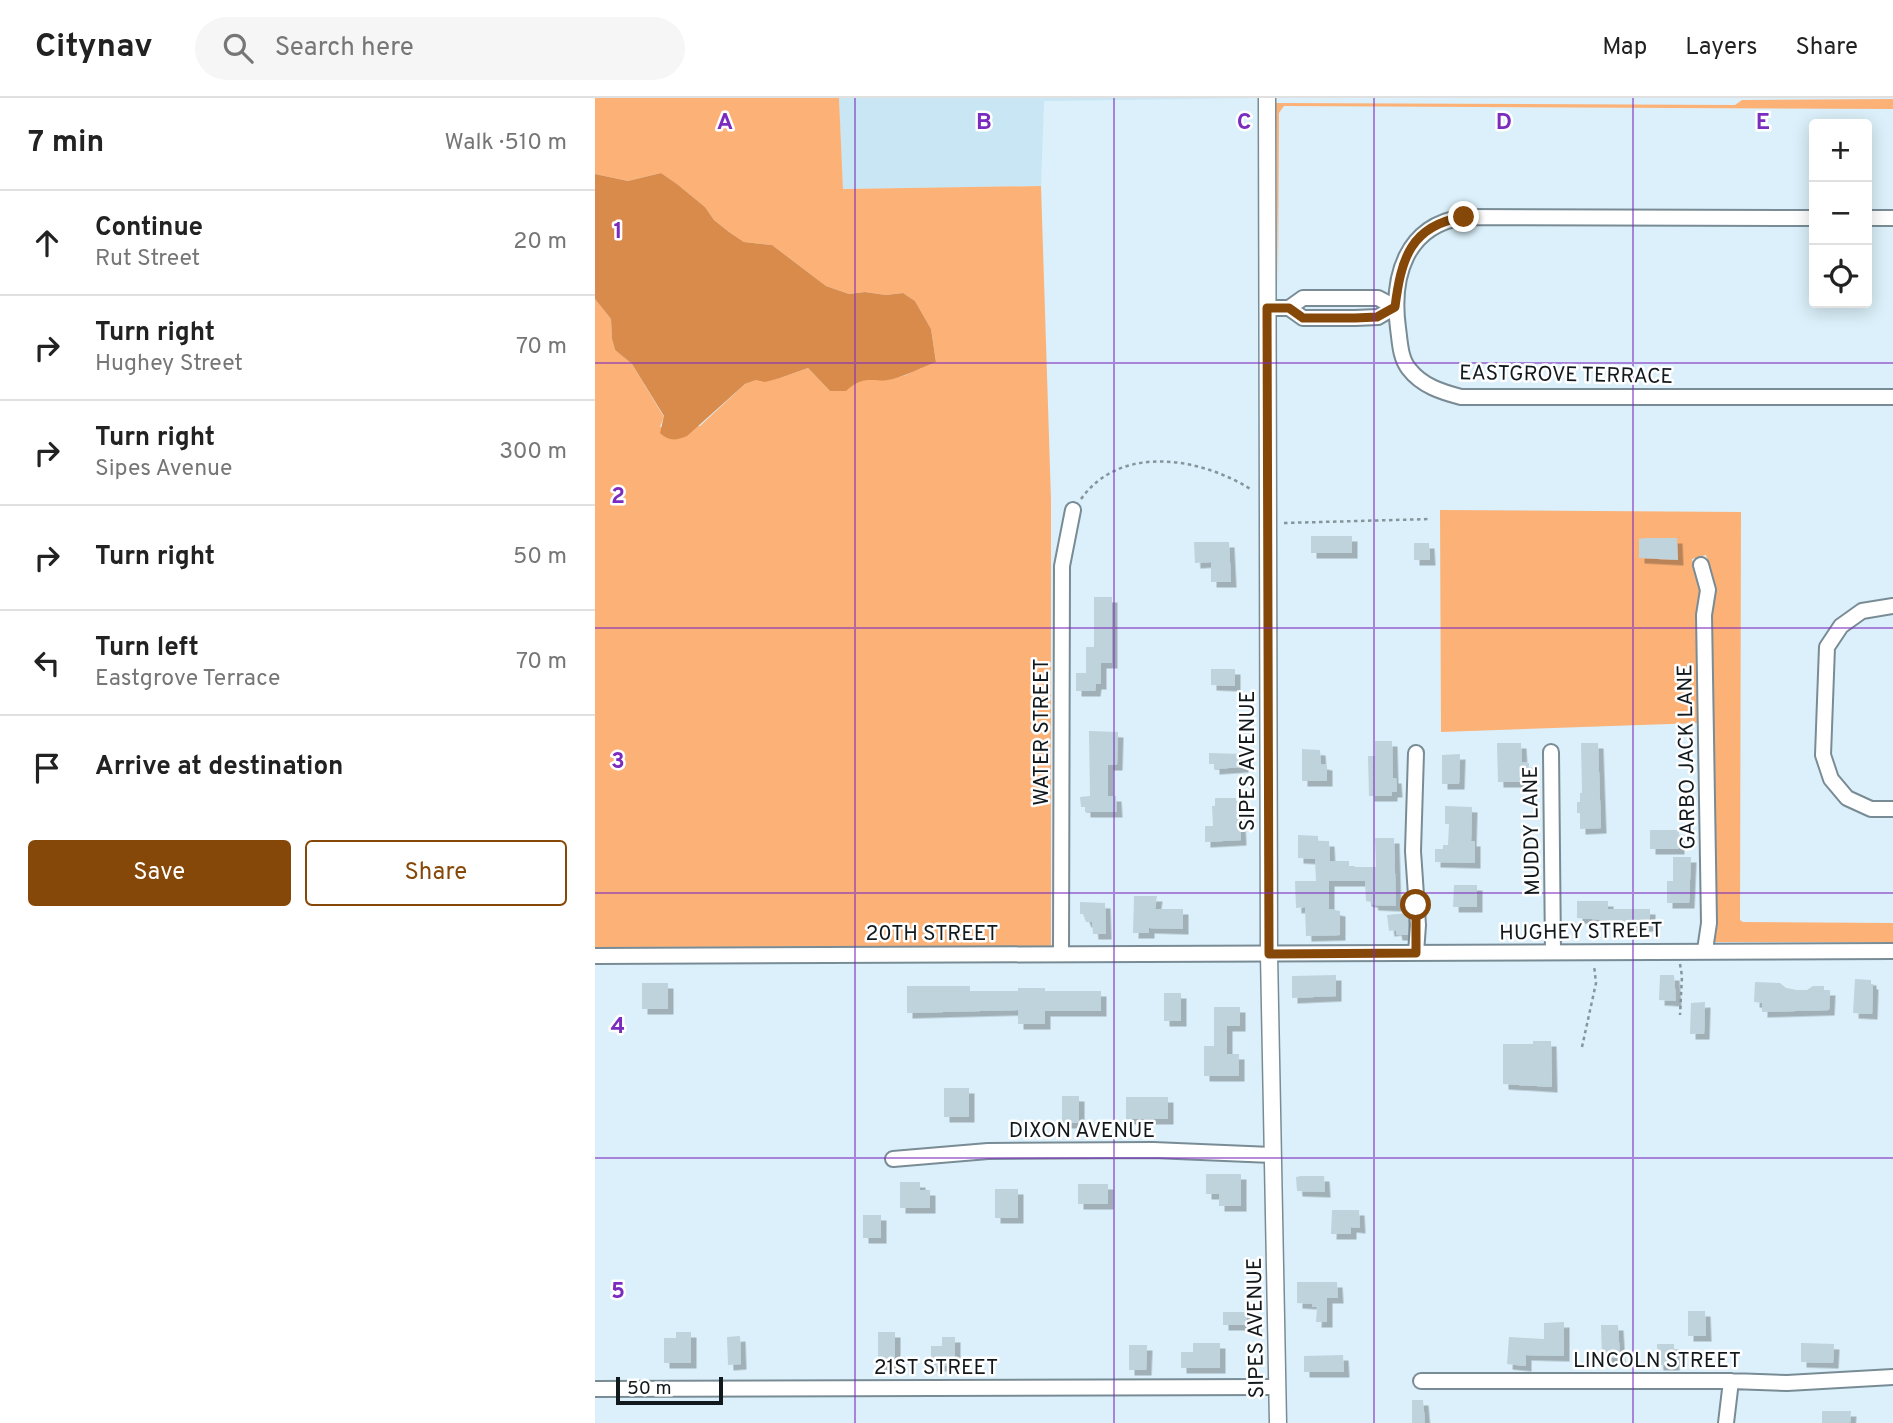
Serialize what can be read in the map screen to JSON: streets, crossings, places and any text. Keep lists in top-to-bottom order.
{
  "streets": {
    "street": [
      "EASTGROVE TERRACE",
      "WATER STREET",
      "GARBO JACK LANE",
      "SIPES AVENUE",
      "MUDDY LANE",
      "HUGHEY STREET",
      "20TH STREET",
      "DIXON AVENUE",
      "LINCOLN STREET",
      "21ST STREET"
    ]
  },
  "crossings": [
    ["WATER STREET", "20TH STREET"],
    ["GARBO JACK LANE", "HUGHEY STREET"],
    ["SIPES AVENUE", "HUGHEY STREET"],
    ["SIPES AVENUE", "20TH STREET"],
    ["SIPES AVENUE", "DIXON AVENUE"],
    ["SIPES AVENUE", "21ST STREET"],
    ["MUDDY LANE", "HUGHEY STREET"],
    ["HUGHEY STREET", "20TH STREET"]
  ],
  "scale_bar": "50 m",
  "page": {
    "header": "Citynav",
    "search": "Search here",
    "nav": ["Map", "Layers", "Share"],
    "heading": ["7 min", "Walk · 510 m"],
    "map_buttons": ["+", "−"],
    "list": [
      ["Continue", "Rut Street", "20 m"],
      ["Turn right", "Hughey Street", "70 m"],
      ["Turn right", "Sipes Avenue", "300 m"],
      ["Turn right", "50 m"],
      ["Turn left", "Eastgrove Terrace", "70 m"],
      "Arrive at destination"
    ],
    "buttons": ["Save", "Share"],
    "scale": "50 m"
  },
  "grid": {
    "columns": [
      "A",
      "B",
      "C",
      "D",
      "E"
    ],
    "rows": [
      "1",
      "2",
      "3",
      "4",
      "5"
    ]
  }
}
